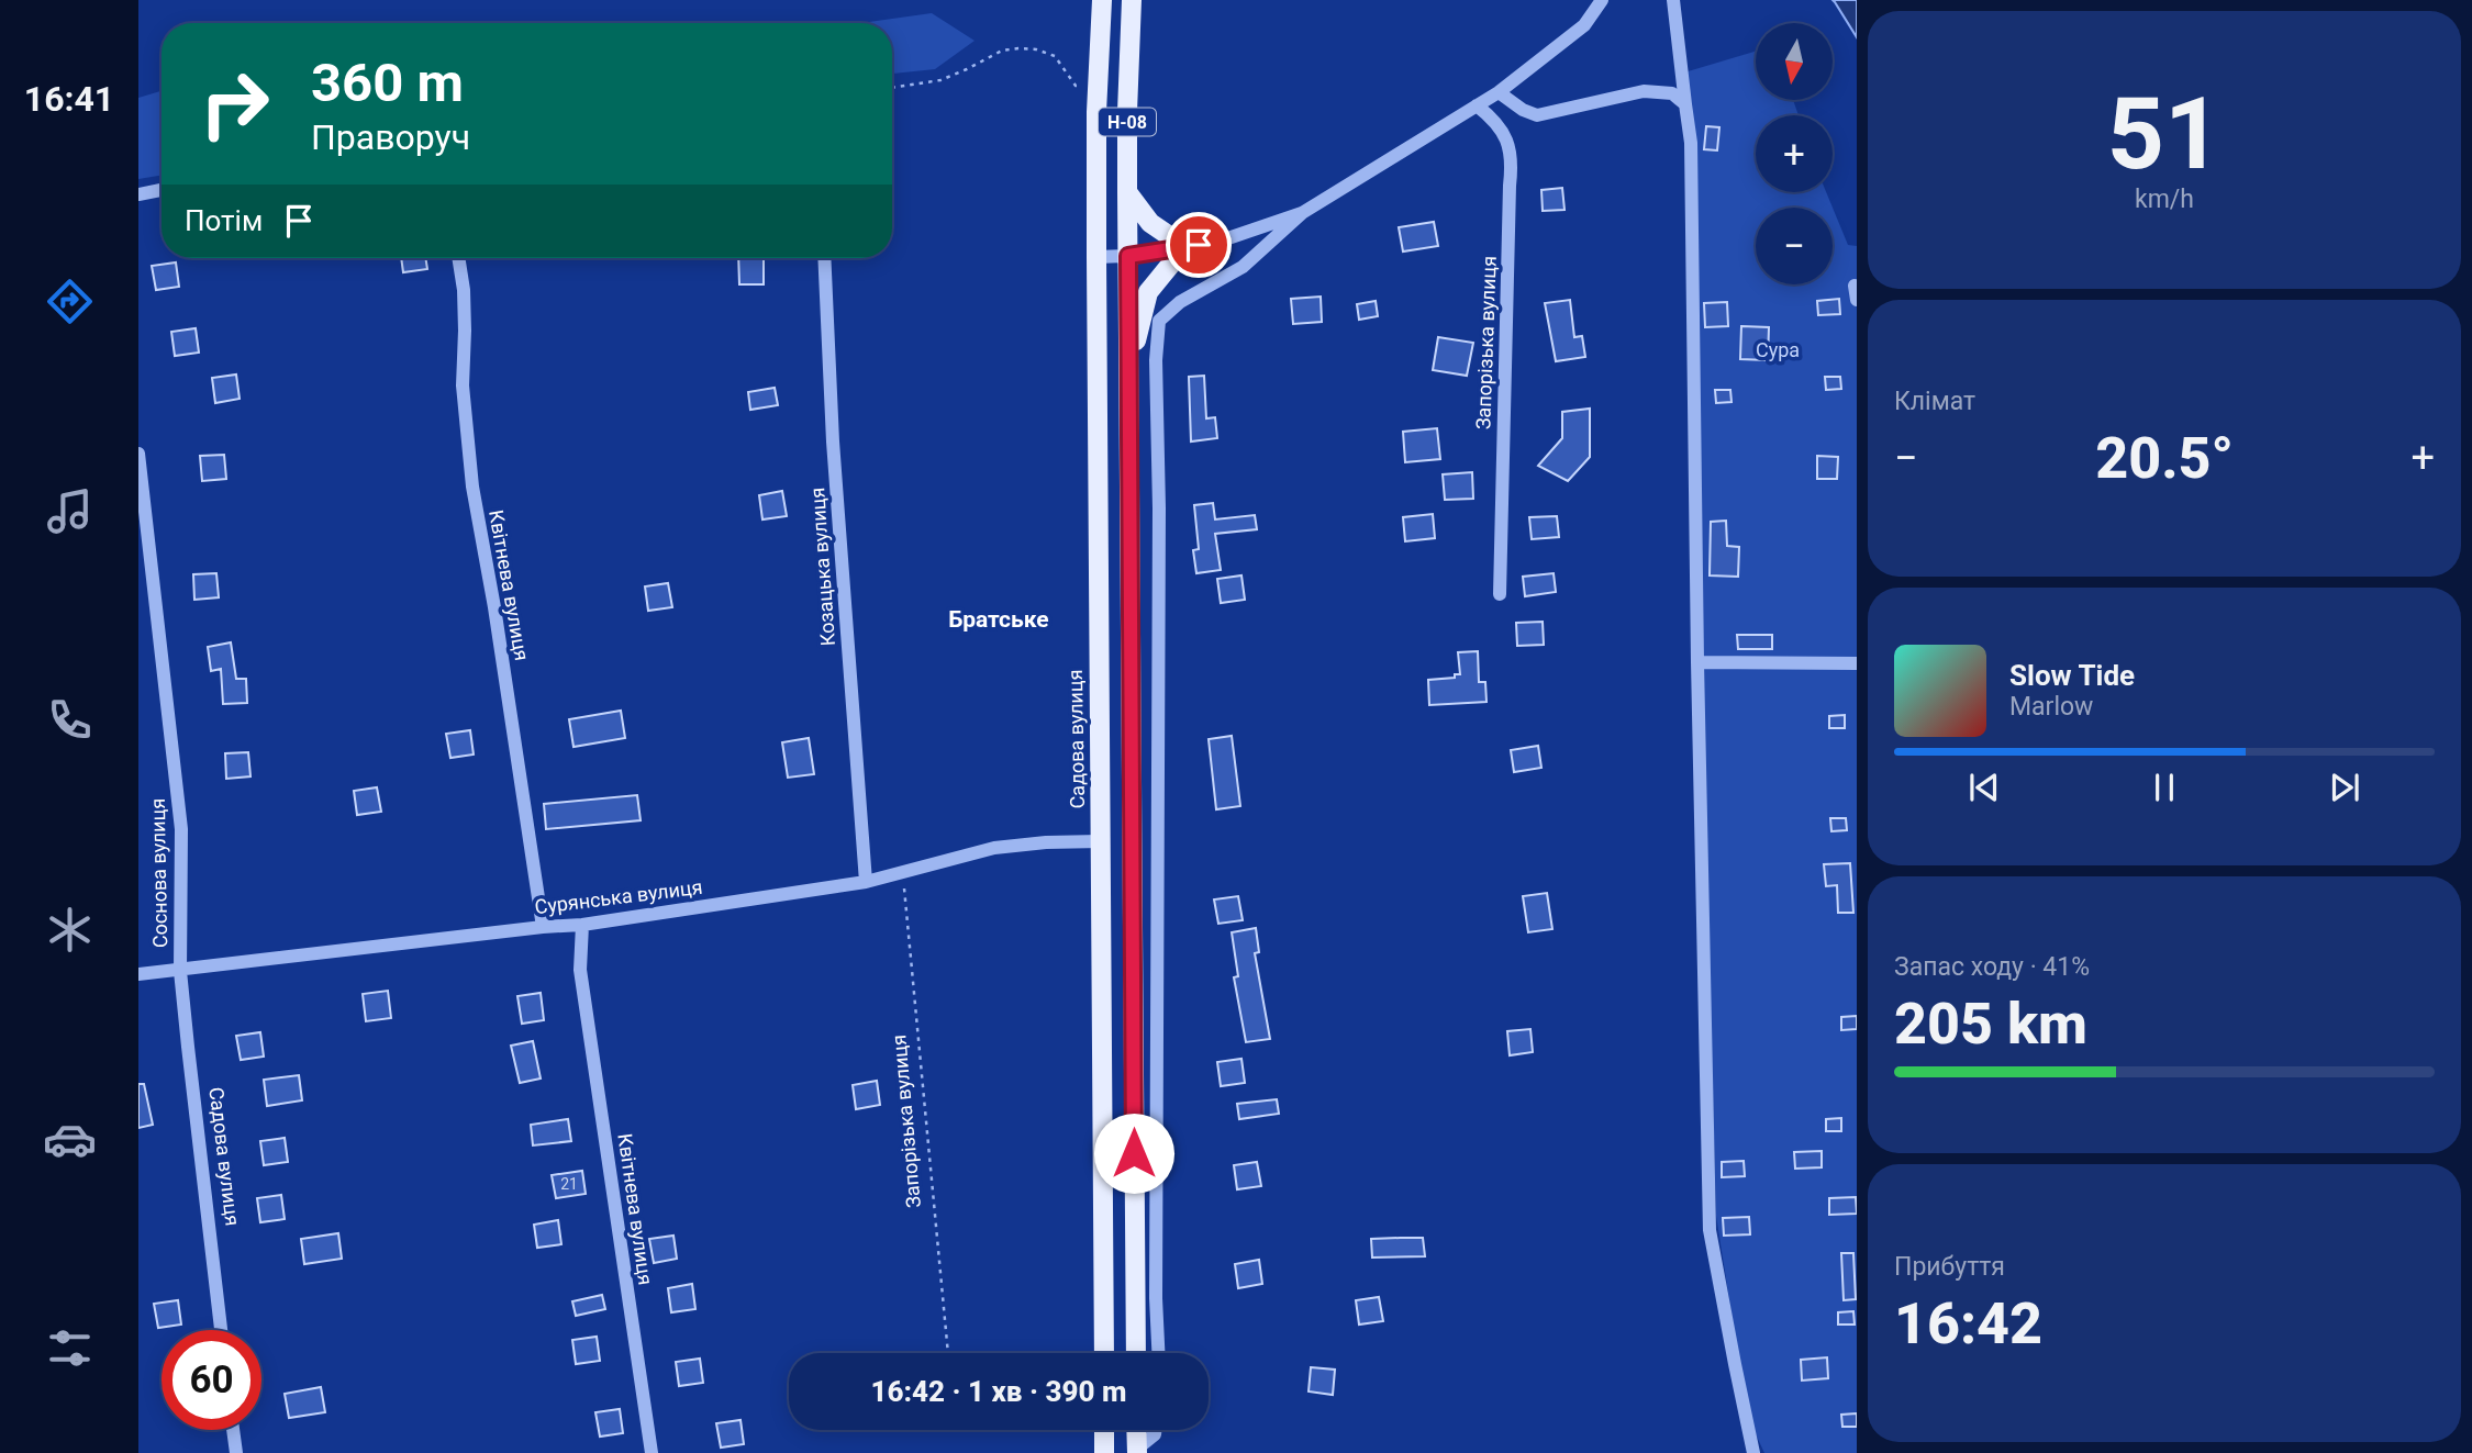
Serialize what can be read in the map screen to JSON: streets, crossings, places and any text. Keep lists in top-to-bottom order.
{
  "streets": {
    "main road": ["Н-08", "Садова вулиця"],
    "street": [
      "Запорізька вулиця",
      "Козацька вулиця",
      "Квітнева вулиця",
      "Соснова вулиця",
      "Сурянська вулиця"
    ]
  },
  "crossings": [
    ["Н-08", "Садова вулиця"],
    ["Запорізька вулиця", "Сурянська вулиця"],
    ["Козацька вулиця", "Сурянська вулиця"],
    ["Квітнева вулиця", "Сурянська вулиця"],
    ["Садова вулиця", "Соснова вулиця"],
    ["Садова вулиця", "Сурянська вулиця"],
    ["Соснова вулиця", "Сурянська вулиця"]
  ],
  "districts": ["Братське"],
  "parks": ["Сура"],
  "house_numbers": ["21"],
  "north": "bottom",
  "page": {
    "tabs": "16:41",
    "tile": [
      ["51", "km/h"],
      "Клімат",
      ["Запас ходу · 41%", "205 km"],
      ["Прибуття", "16:42"]
    ],
    "map_buttons": ["+", "−"],
    "turn": ["360 m", "Праворуч"],
    "then": "Потім",
    "heat": ["−", "20.5°", "+"],
    "song": ["Slow Tide", "Marlow"],
    "limit": "60",
    "trip": "16:42 · 1 хв · 390 m"
  }
}
